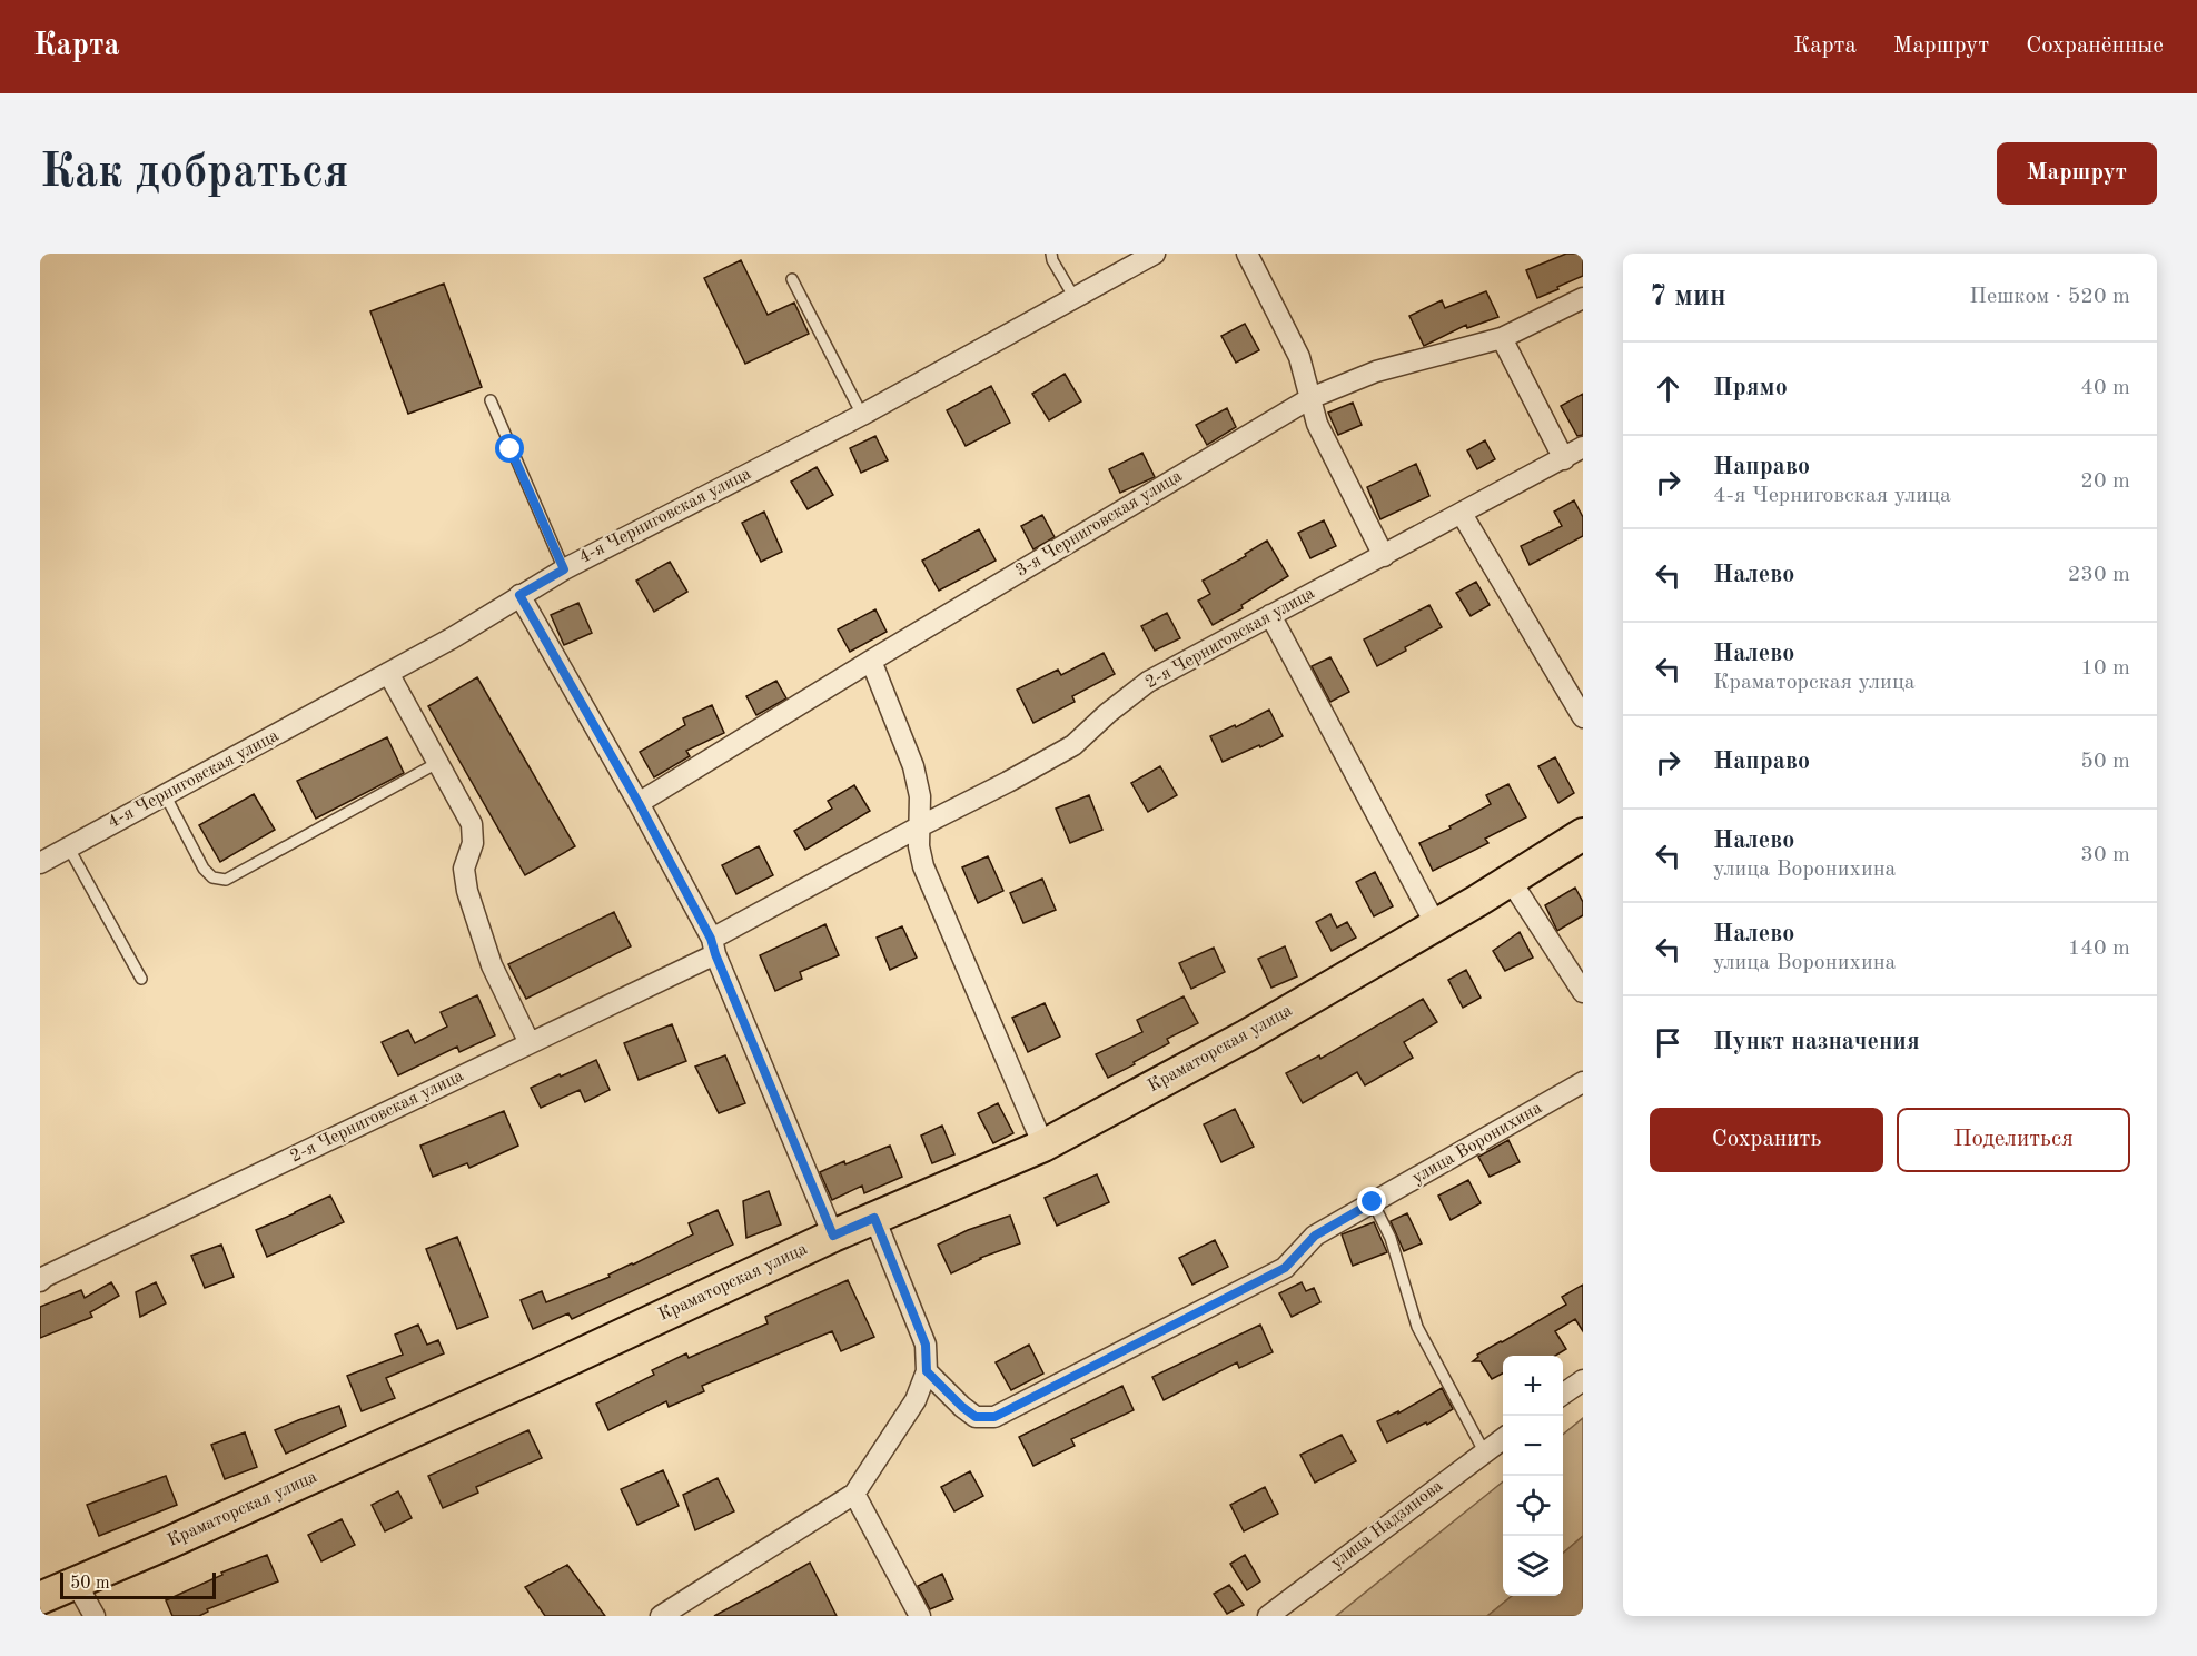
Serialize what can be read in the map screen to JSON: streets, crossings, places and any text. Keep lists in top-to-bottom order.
{
  "streets": {
    "main road": ["Краматорская улица"],
    "street": [
      "4-я Черниговская улица",
      "3-я Черниговская улица",
      "2-я Черниговская улица",
      "улица Воронихина",
      "улица Надзянова"
    ]
  },
  "scale_bar": "50 m",
  "page": {
    "header": "Карта",
    "nav": ["Карта", "Маршрут", "Сохранённые"],
    "buttons": [
      "Маршрут",
      ["Сохранить", "Поделиться"]
    ],
    "title": "Как добраться",
    "heading": ["7 мин", "Пешком · 520 m"],
    "list": [
      ["Прямо", "40 m"],
      ["Направо", "4-я Черниговская улица", "20 m"],
      ["Налево", "230 m"],
      ["Налево", "Краматорская улица", "10 m"],
      ["Направо", "50 m"],
      ["Налево", "улица Воронихина", "30 m"],
      ["Налево", "улица Воронихина", "140 m"],
      "Пункт назначения"
    ],
    "map_buttons": ["+", "−"],
    "scale": "50 m"
  }
}
